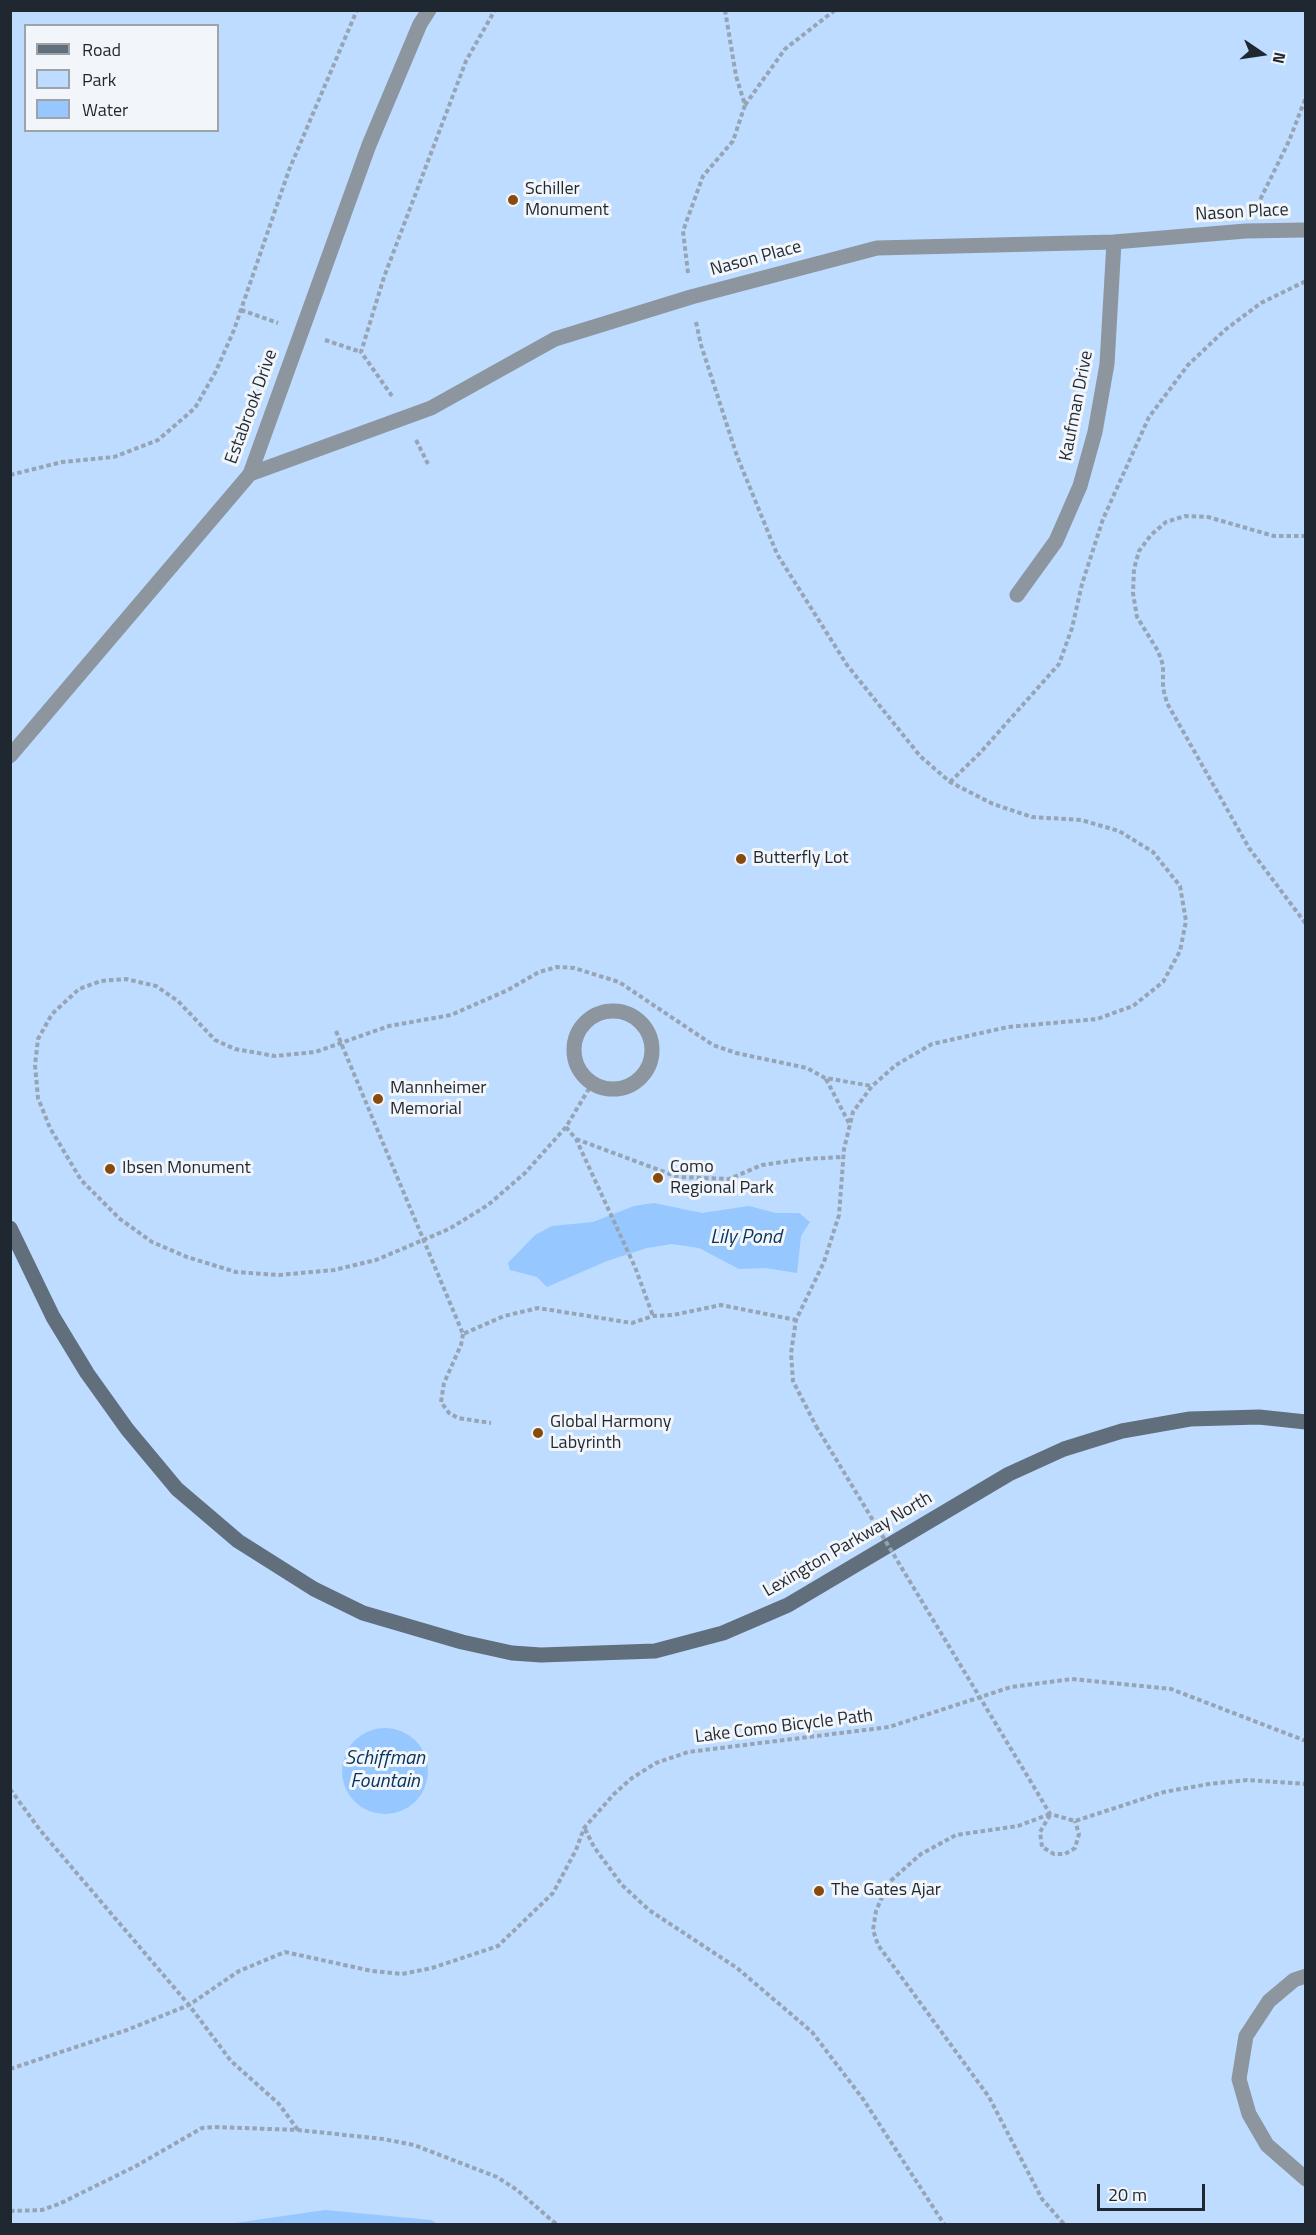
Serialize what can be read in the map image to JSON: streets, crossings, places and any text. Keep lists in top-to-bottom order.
{
  "streets": {
    "main road": ["Lexington Parkway North"],
    "street": ["Nason Place", "Kaufman Drive", "Estabrook Drive"],
    "path": ["Lake Como Bicycle Path"]
  },
  "crossings": [
    ["Nason Place", "Kaufman Drive"],
    ["Nason Place", "Estabrook Drive"]
  ],
  "water": ["Lily Pond", "Schiffman Fountain"],
  "places": [
    "Schiller Monument",
    "Butterfly Lot",
    "Mannheimer Memorial",
    "Ibsen Monument",
    "Como Regional Park",
    "Global Harmony Labyrinth",
    "The Gates Ajar"
  ],
  "legend": ["Road", "Park", "Water"],
  "scale_bar": "20 m",
  "north": "right"
}
